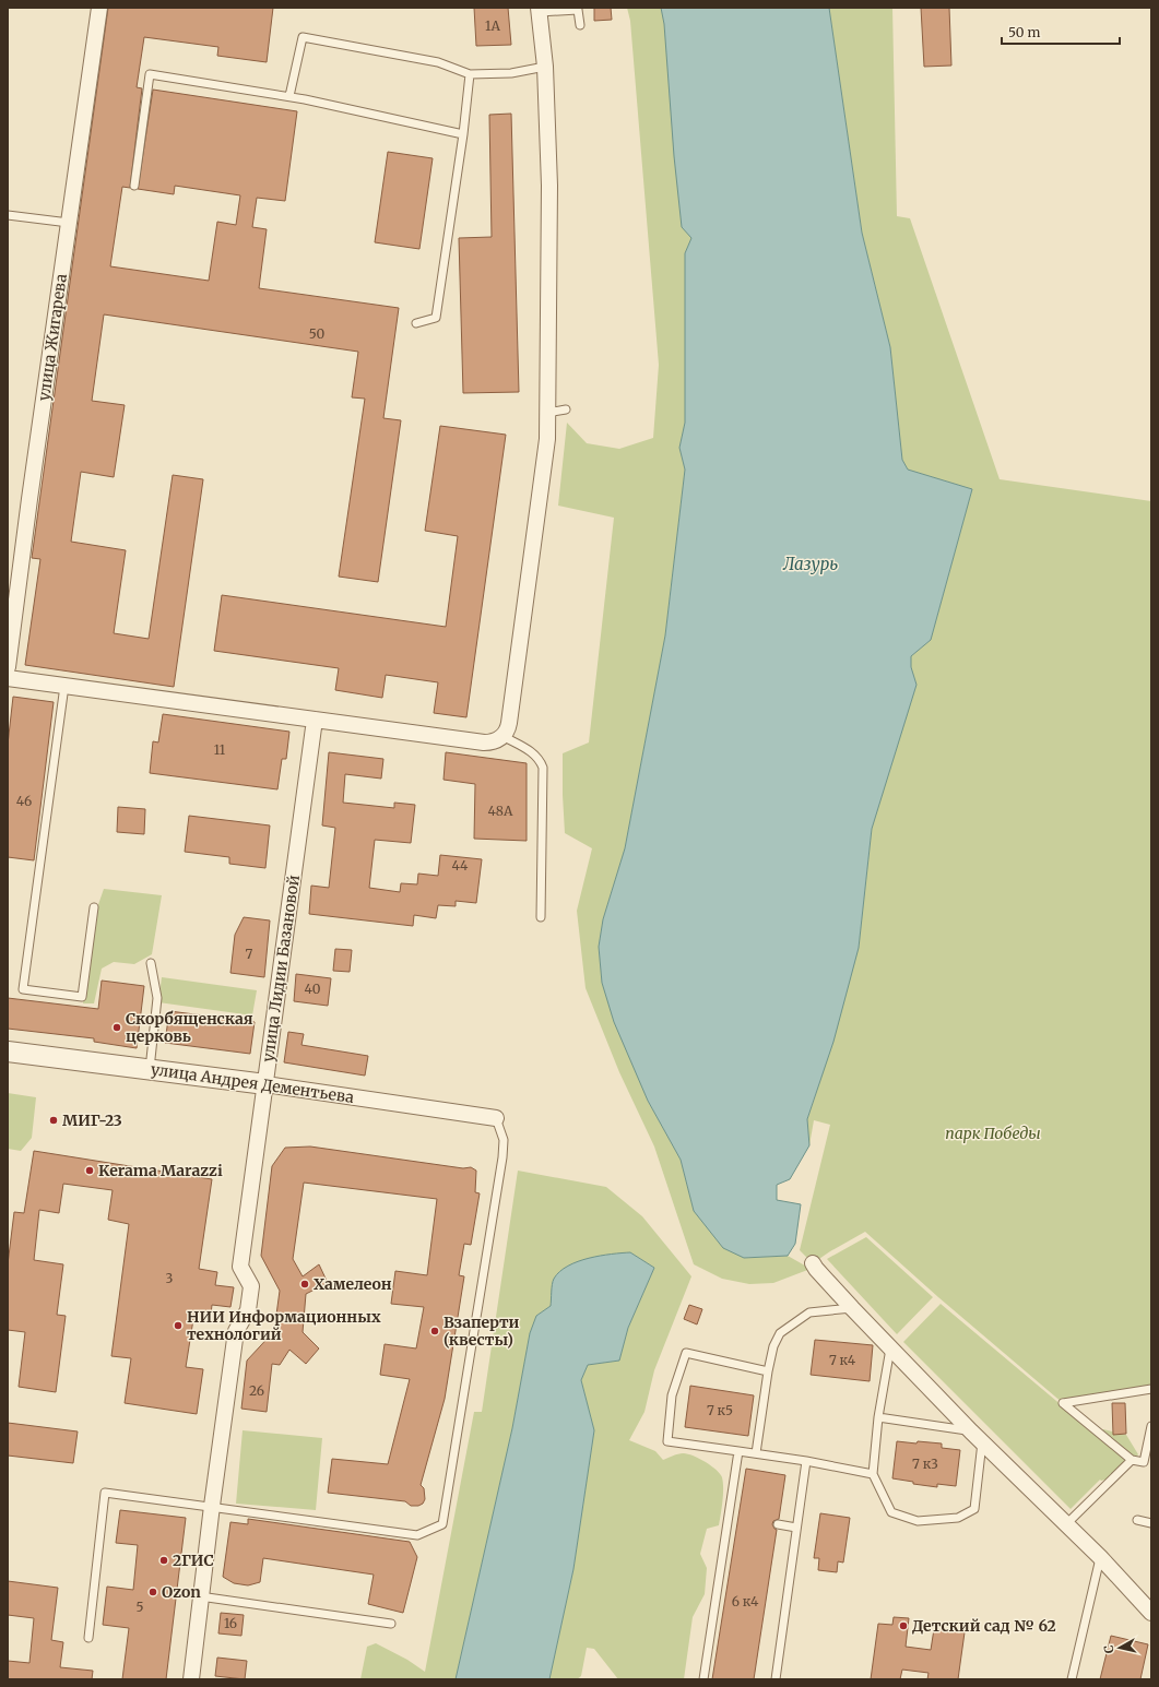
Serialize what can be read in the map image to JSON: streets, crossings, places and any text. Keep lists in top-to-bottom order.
{
  "streets": {
    "street": ["улица Жигарева", "улица Лидии Базановой", "улица Андрея Дементьева"]
  },
  "crossings": [
    ["улица Лидии Базановой", "улица Андрея Дементьева"]
  ],
  "water": ["Лазурь"],
  "parks": ["парк Победы"],
  "places": [
    "Скорбященская церковь",
    "МИГ-23",
    "Kerama Marazzi",
    "Хамелеон",
    "НИИ Информационных технологий",
    "Взаперти (квесты)",
    "2ГИС",
    "Ozon",
    "Детский сад № 62"
  ],
  "house_numbers": [
    "1А",
    "50",
    "11",
    "46",
    "48А",
    "44",
    "7",
    "40",
    "3",
    "7 к4",
    "26",
    "7 к5",
    "7 к3",
    "6 к4",
    "5",
    "16"
  ],
  "scale_bar": "50 m",
  "north": "left"
}
